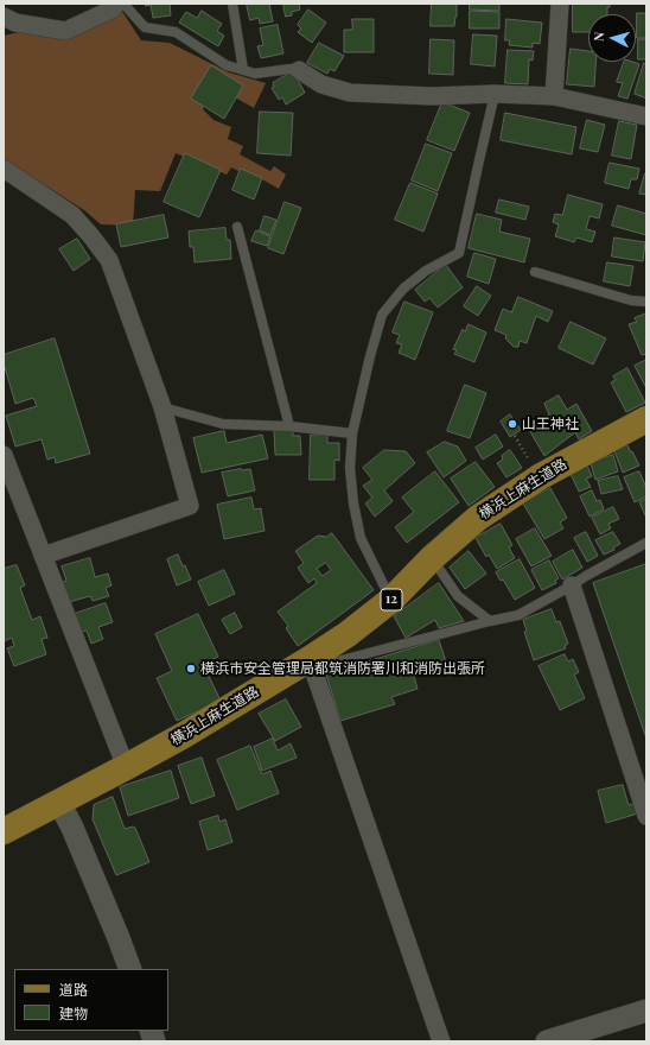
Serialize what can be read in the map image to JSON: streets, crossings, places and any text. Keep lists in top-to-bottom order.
{
  "streets": {
    "main road": ["横浜上麻生道路", "12"]
  },
  "places": ["山王神社", "横浜市安全管理局都筑消防署川和消防出張所"],
  "legend": ["道路", "建物"],
  "north": "left"
}
